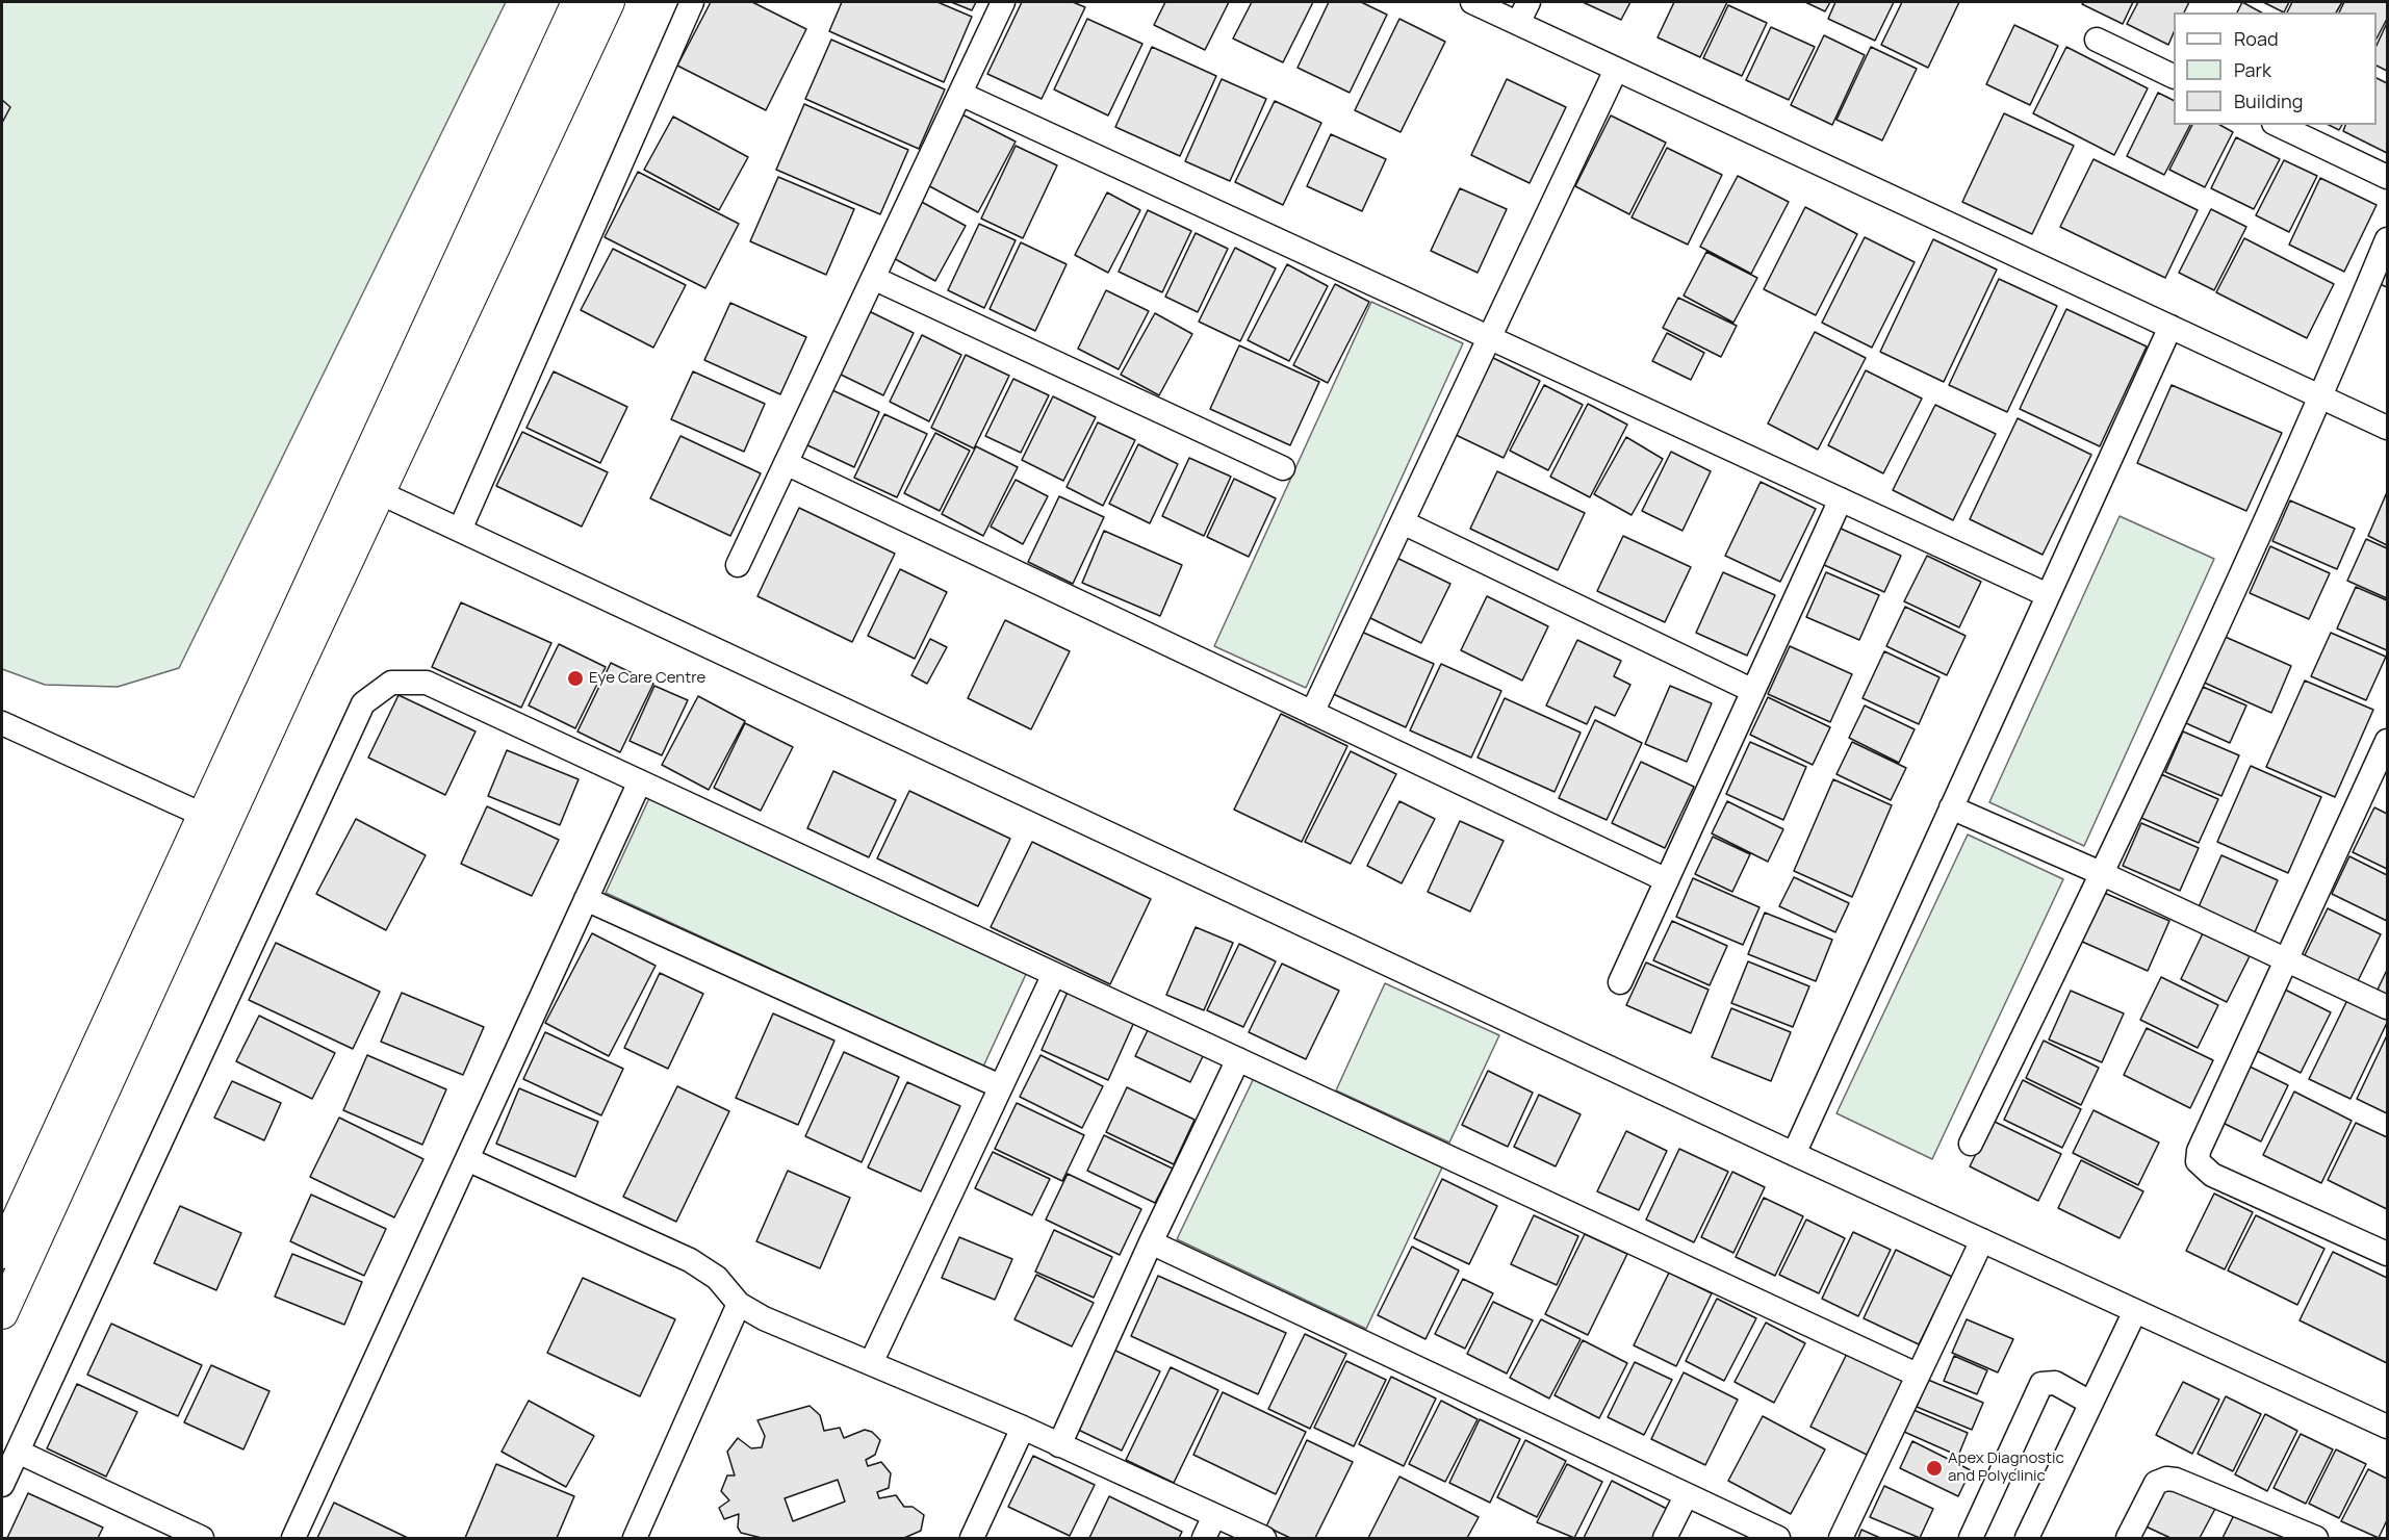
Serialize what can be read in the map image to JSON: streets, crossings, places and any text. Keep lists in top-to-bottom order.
{
  "places": ["Eye Care Centre", "Apex Diagnostic and Polyclinic"],
  "legend": ["Road", "Park", "Building"]
}
